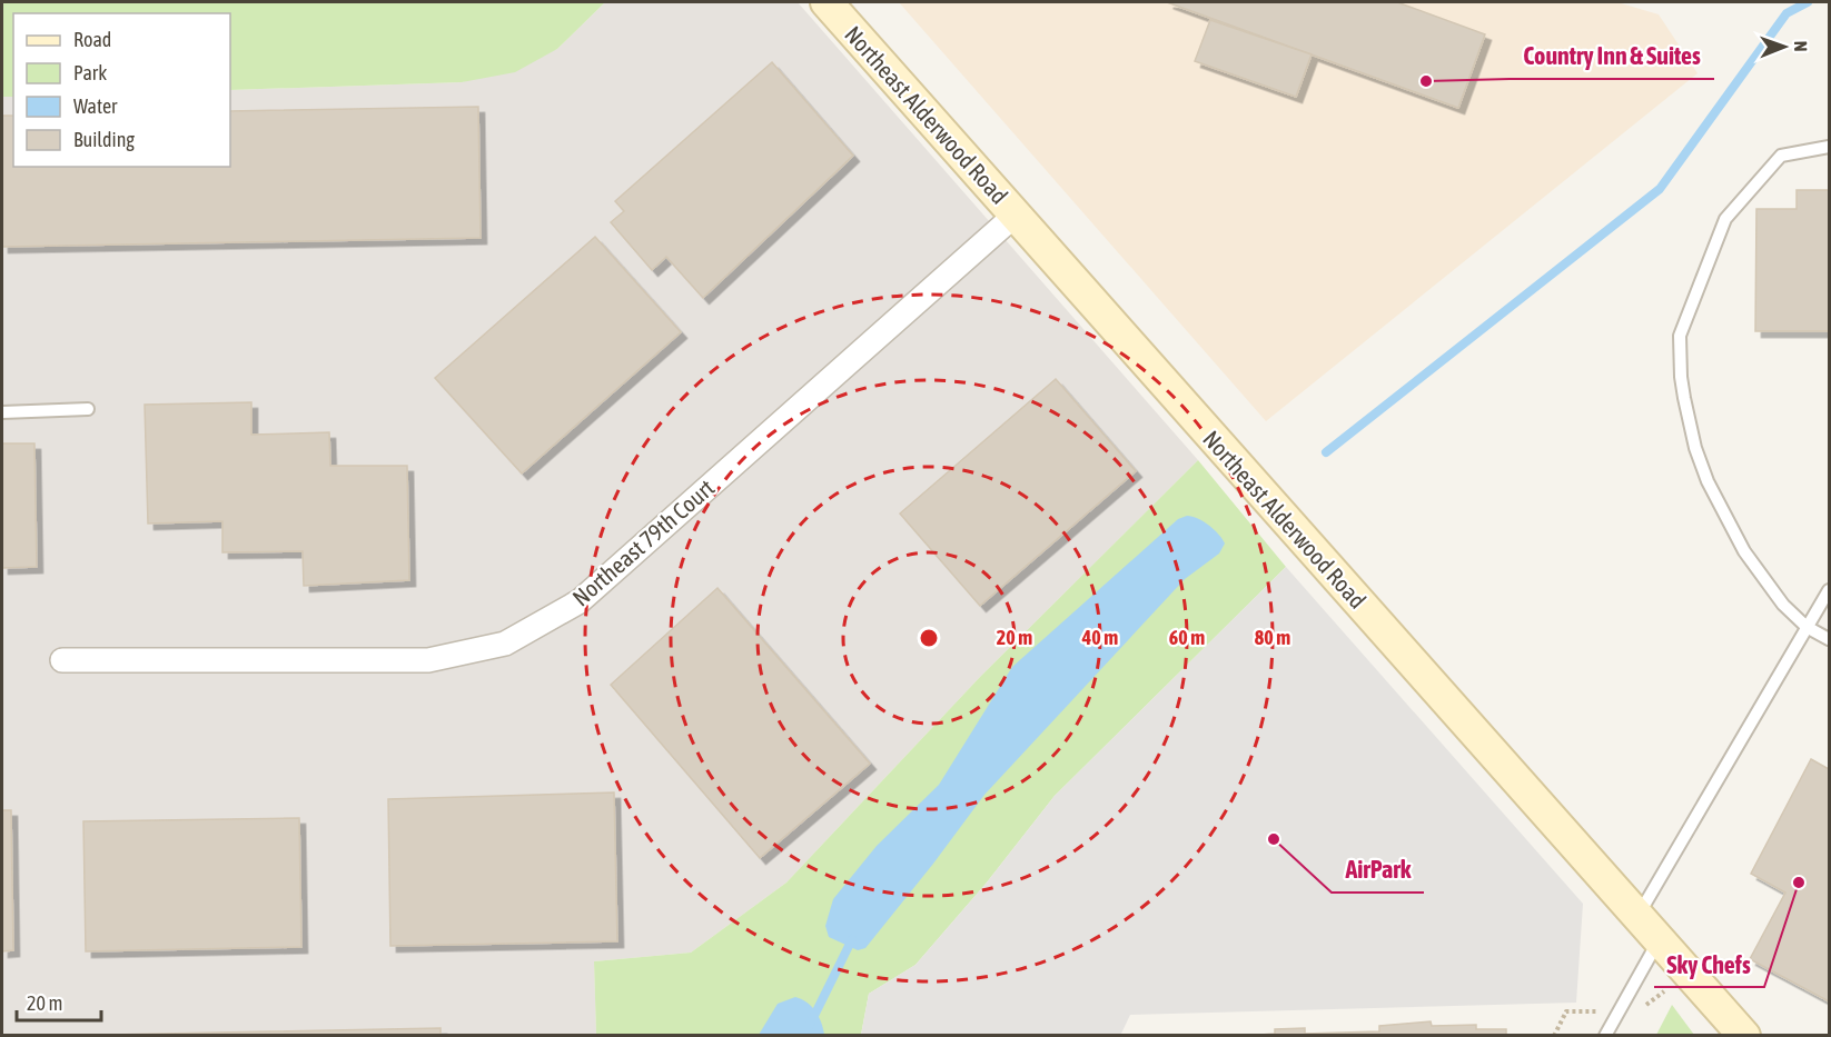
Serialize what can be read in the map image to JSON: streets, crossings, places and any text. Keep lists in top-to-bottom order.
{
  "streets": {
    "main road": ["Northeast Alderwood Road"],
    "street": ["Northeast 79th Court"]
  },
  "crossings": [
    ["Northeast Alderwood Road", "Northeast 79th Court"]
  ],
  "places": ["Country Inn & Suites", "AirPark", "Sky Chefs"],
  "legend": [
    "Road",
    "Park",
    "Water",
    "Building"
  ],
  "scale_bar": "20 m",
  "north": "right",
  "rings": [
    "20 m",
    "40 m",
    "60 m",
    "80 m"
  ]
}
